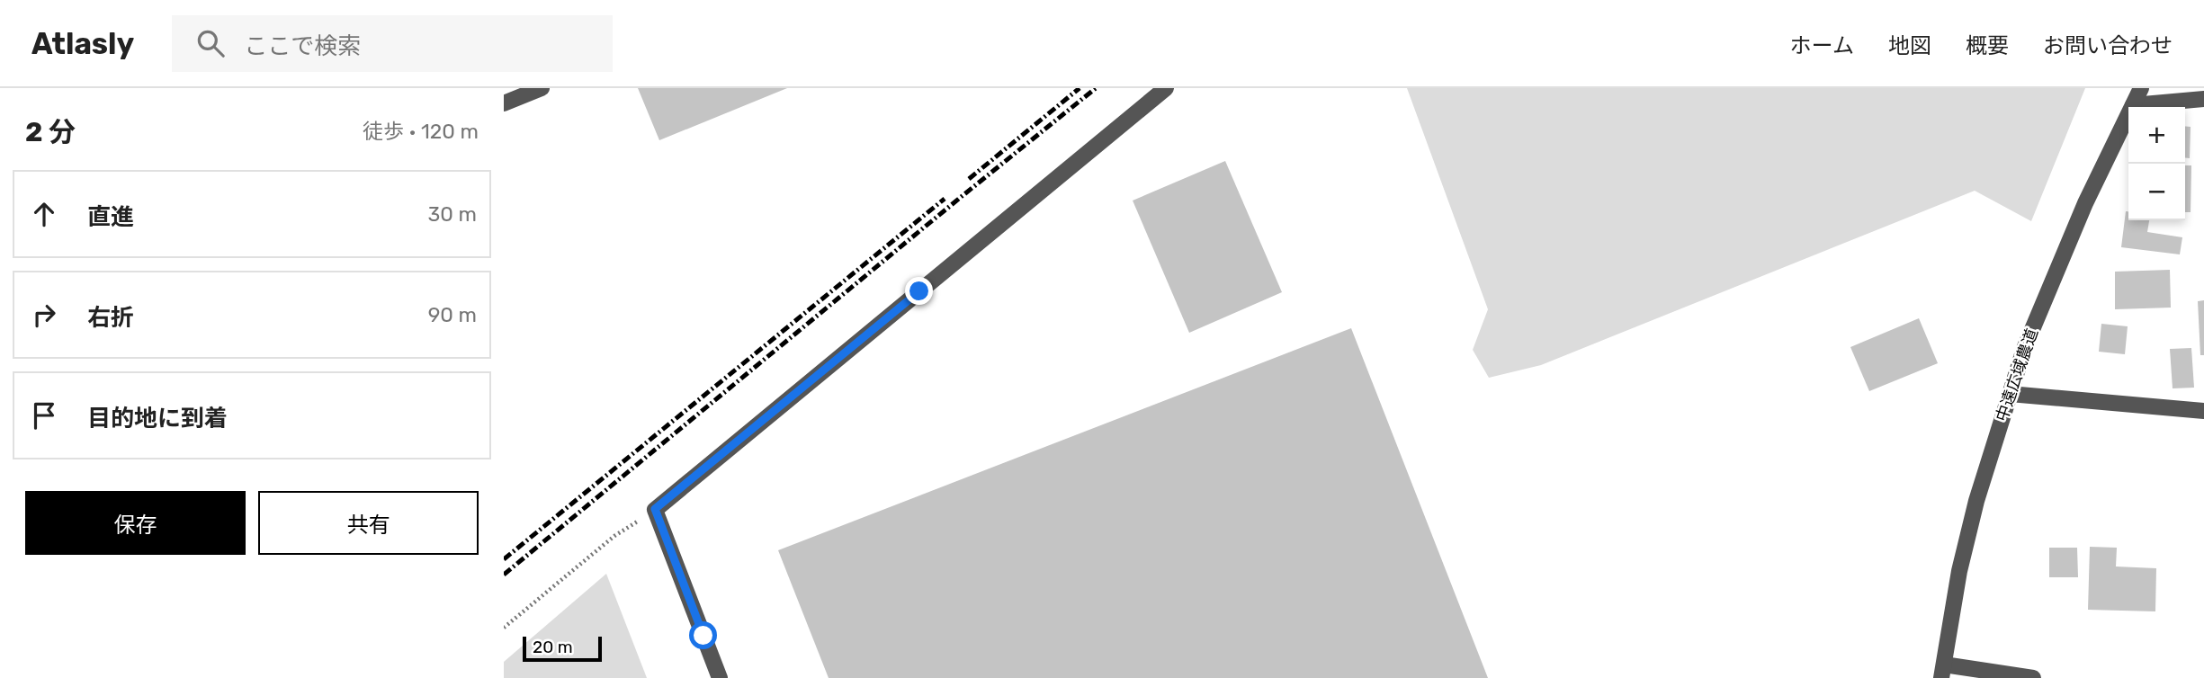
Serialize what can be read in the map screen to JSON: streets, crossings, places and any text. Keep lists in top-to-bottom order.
{
  "streets": {
    "street": ["中遠広域農道"]
  },
  "scale_bar": "20 m",
  "page": {
    "header": "Atlasly",
    "search": "ここで検索",
    "nav": [
      "ホーム",
      "地図",
      "概要",
      "お問い合わせ"
    ],
    "heading": ["2 分", "徒歩 · 120 m"],
    "map_buttons": ["+", "−"],
    "list": [
      ["直進", "30 m"],
      ["右折", "90 m"],
      "目的地に到着"
    ],
    "buttons": ["保存", "共有"],
    "scale": "20 m"
  }
}
